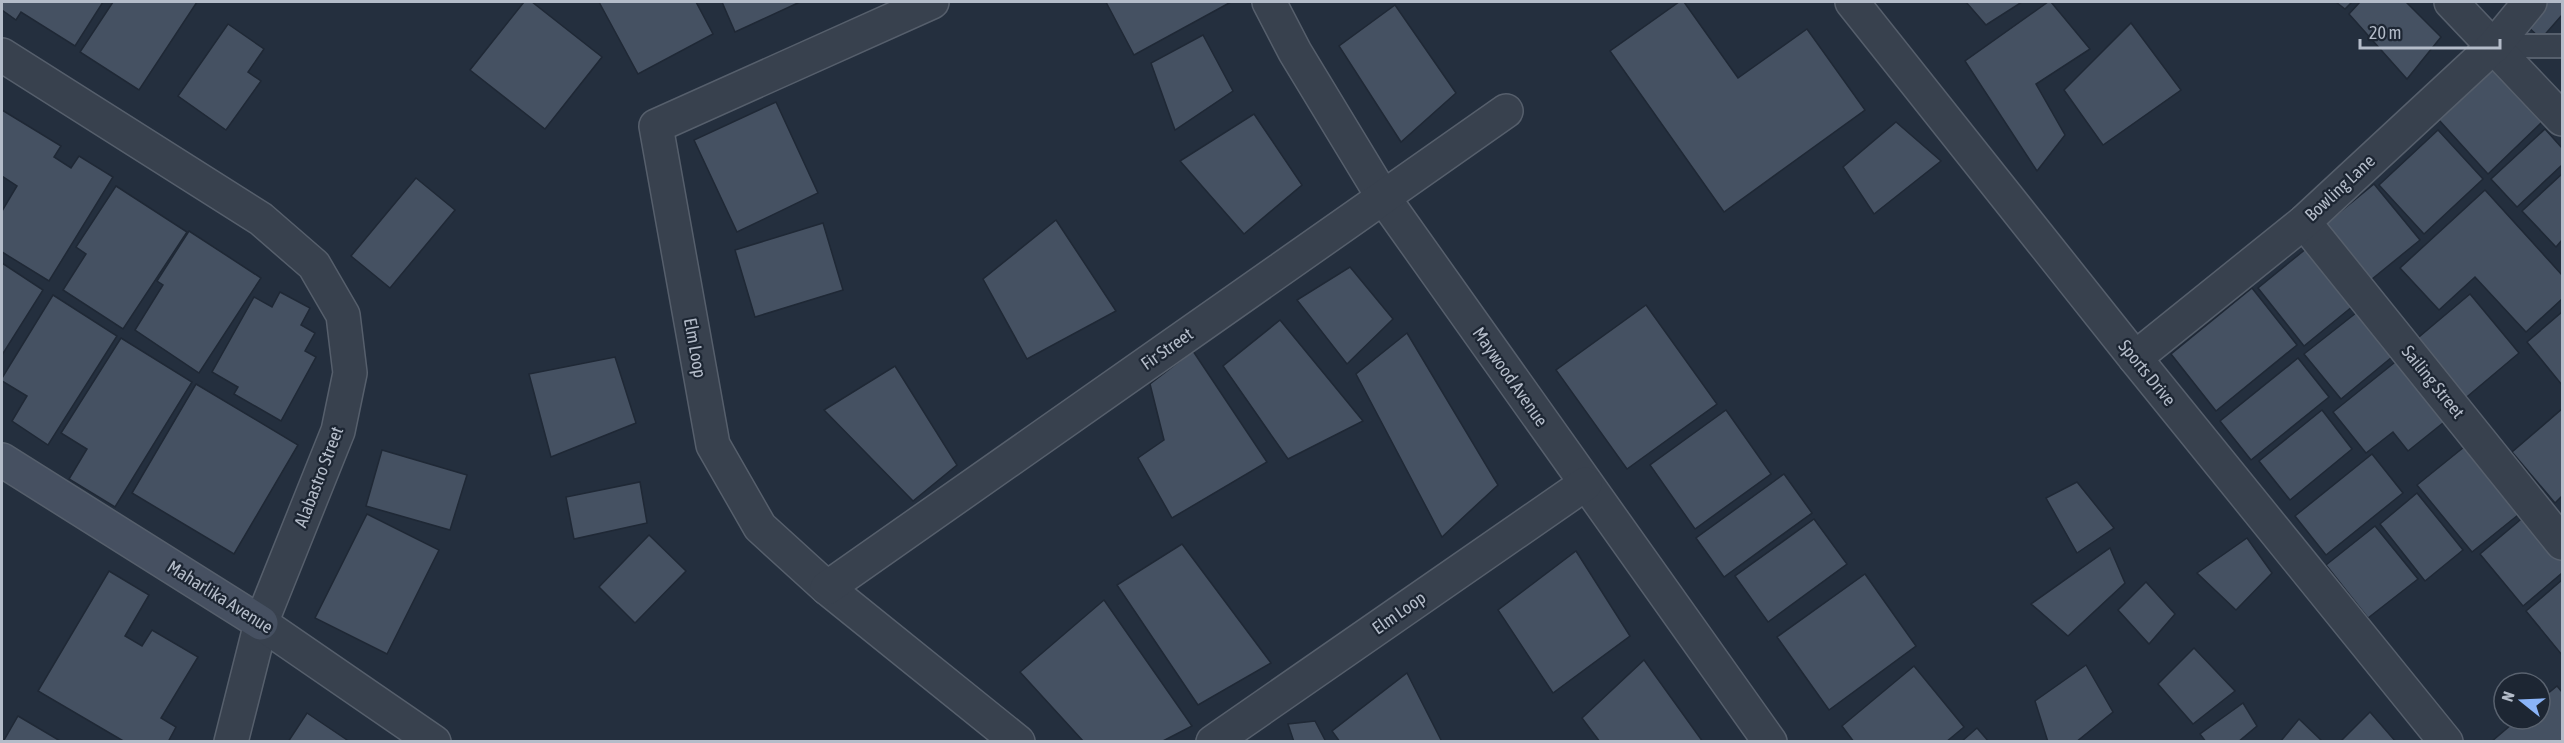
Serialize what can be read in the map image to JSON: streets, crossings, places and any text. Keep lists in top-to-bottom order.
{
  "streets": {
    "street": [
      "Bowling Lane",
      "Elm Loop",
      "Fir Street",
      "Sports Drive",
      "Maywood Avenue",
      "Sailing Street",
      "Alabastro Street",
      "Maharlika Avenue"
    ]
  },
  "crossings": [
    ["Bowling Lane", "Sports Drive"],
    ["Bowling Lane", "Sailing Street"],
    ["Elm Loop", "Fir Street"],
    ["Elm Loop", "Maywood Avenue"],
    ["Fir Street", "Maywood Avenue"],
    ["Alabastro Street", "Maharlika Avenue"]
  ],
  "scale_bar": "20 m",
  "north": "left"
}
